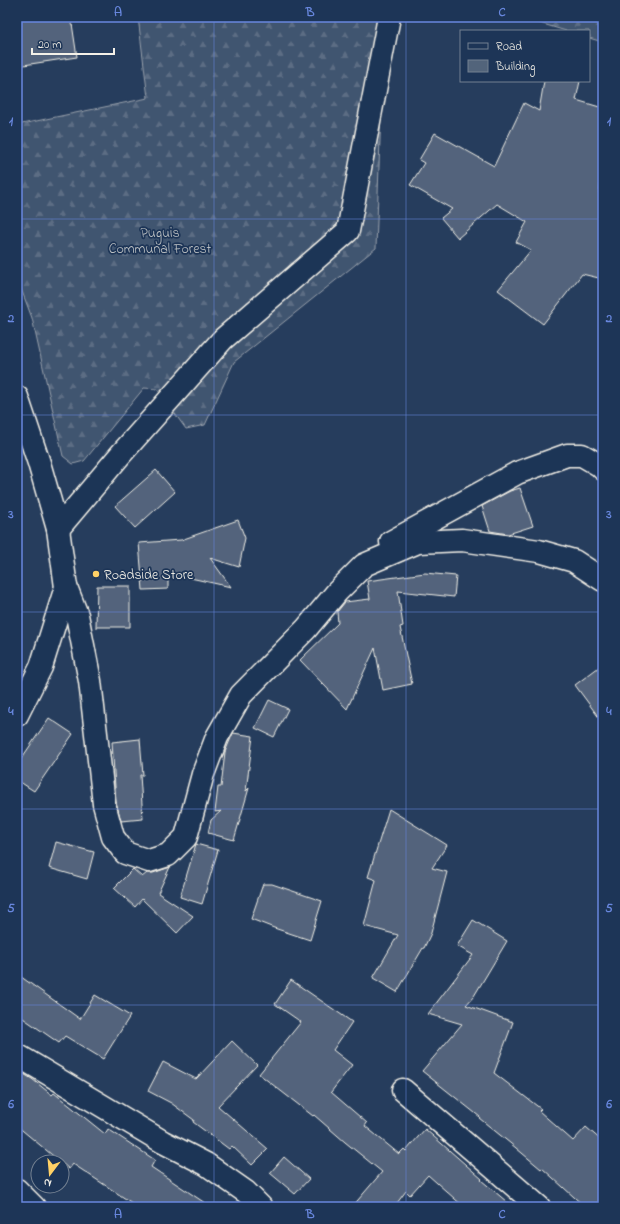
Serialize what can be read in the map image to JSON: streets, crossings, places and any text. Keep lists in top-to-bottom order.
{
  "parks": ["Puguis Communal Forest"],
  "places": ["Roadside Store"],
  "legend": ["Road", "Building"],
  "scale_bar": "20 m",
  "north": "bottom",
  "grid": {
    "columns": ["A", "B", "C"],
    "rows": [
      "1",
      "2",
      "3",
      "4",
      "5",
      "6"
    ]
  }
}
